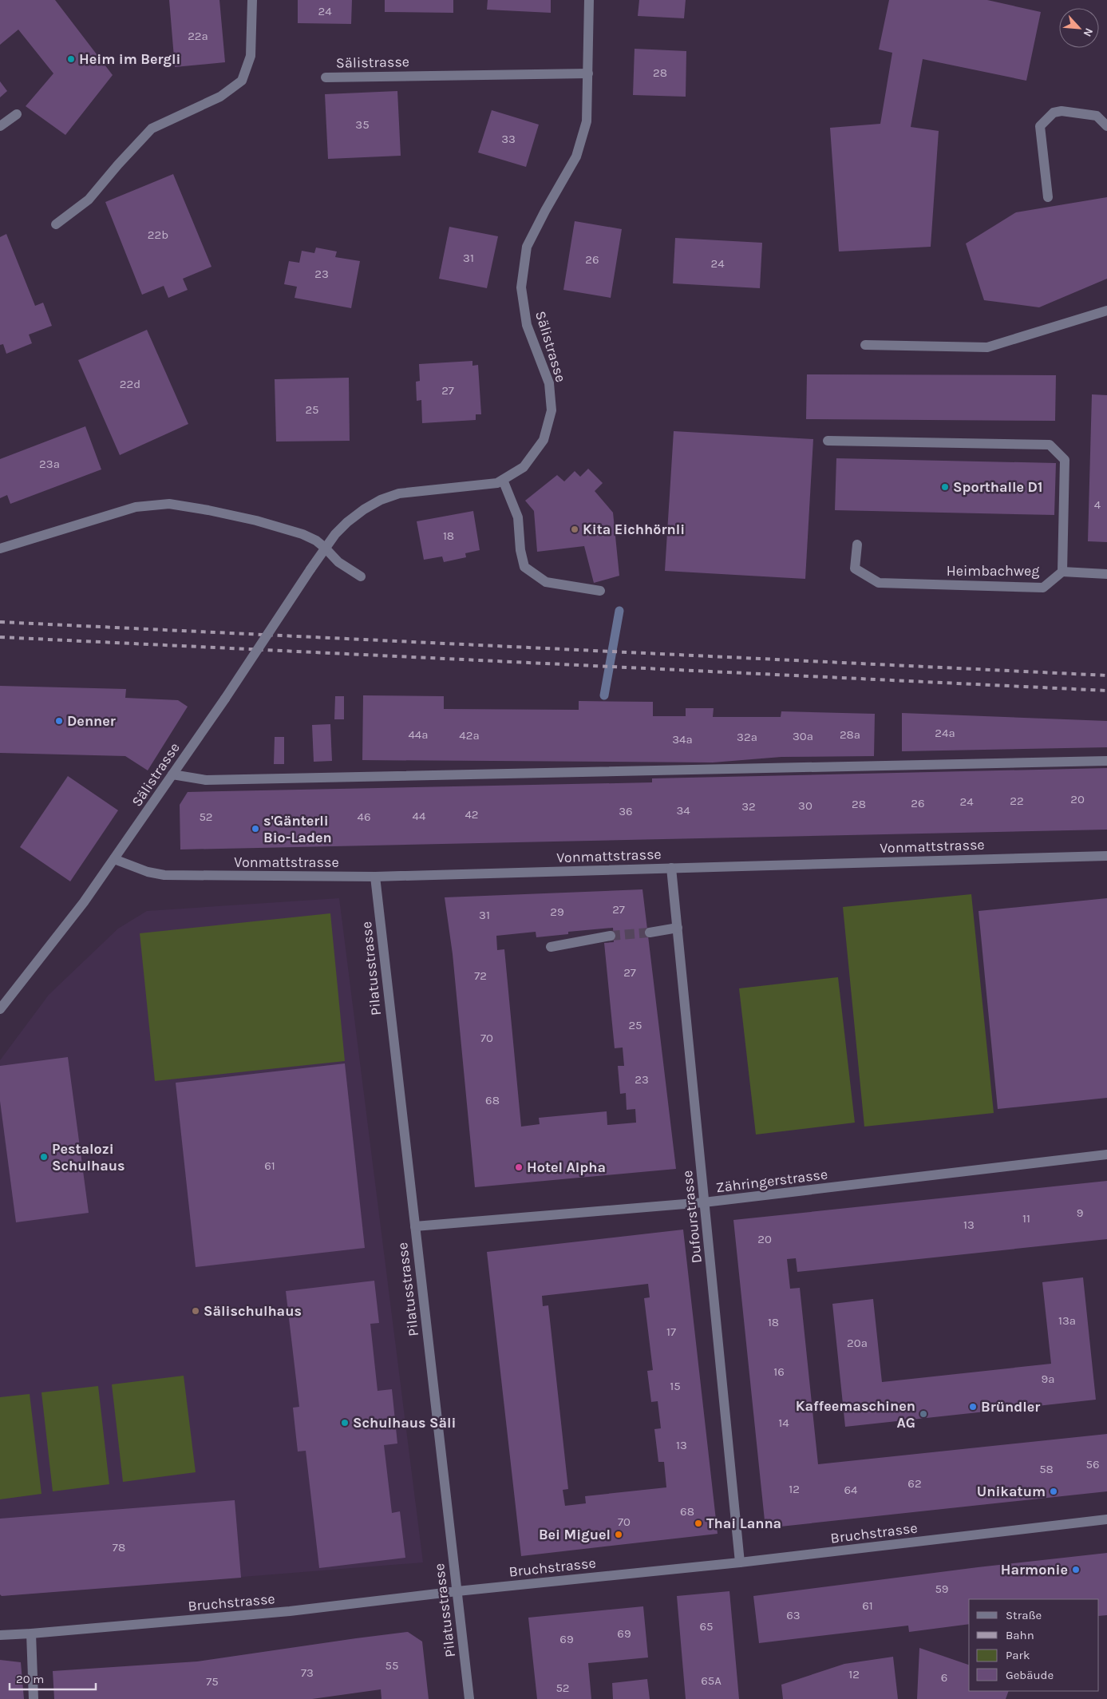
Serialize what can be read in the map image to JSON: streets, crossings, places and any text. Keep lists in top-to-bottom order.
{
  "streets": {
    "street": [
      "Sälistrasse",
      "Heimbachweg",
      "Vonmattstrasse",
      "Pilatusstrasse",
      "Zähringerstrasse",
      "Dufourstrasse",
      "Bruchstrasse"
    ]
  },
  "crossings": [
    ["Sälistrasse", "Vonmattstrasse"],
    ["Vonmattstrasse", "Pilatusstrasse"],
    ["Vonmattstrasse", "Dufourstrasse"],
    ["Pilatusstrasse", "Zähringerstrasse"],
    ["Pilatusstrasse", "Bruchstrasse"],
    ["Zähringerstrasse", "Dufourstrasse"],
    ["Dufourstrasse", "Bruchstrasse"]
  ],
  "places": [
    "Heim im Bergli",
    "Sporthalle D1",
    "Kita Eichhörnli",
    "Denner",
    "s'Gänterli Bio-Laden",
    "Pestalozi Schulhaus",
    "Hotel Alpha",
    "Sälischulhaus",
    "Bründler",
    "Kaffeemaschinen AG",
    "Schulhaus Säli",
    "Unikatum",
    "Thai Lanna",
    "Bei Miguel",
    "Harmonie"
  ],
  "house_numbers": [
    "24",
    "22a",
    "28",
    "35",
    "33",
    "22b",
    "31",
    "26",
    "24",
    "23",
    "22d",
    "27",
    "25",
    "23a",
    "4",
    "18",
    "24a",
    "44a",
    "28a",
    "42a",
    "30a",
    "32a",
    "34a",
    "20",
    "22",
    "24",
    "26",
    "28",
    "30",
    "32",
    "34",
    "36",
    "42",
    "44",
    "52",
    "46",
    "27",
    "29",
    "31",
    "27",
    "72",
    "25",
    "70",
    "23",
    "68",
    "61",
    "9",
    "11",
    "13",
    "20",
    "13a",
    "18",
    "17",
    "20a",
    "16",
    "9a",
    "15",
    "14",
    "13",
    "56",
    "58",
    "62",
    "12",
    "64",
    "68",
    "70",
    "78",
    "59",
    "61",
    "63",
    "65",
    "69",
    "69",
    "55",
    "73",
    "12",
    "6",
    "65A",
    "75",
    "52"
  ],
  "legend": [
    "Straße",
    "Bahn",
    "Park",
    "Gebäude"
  ],
  "scale_bar": "20 m",
  "north": "bottom right"
}
